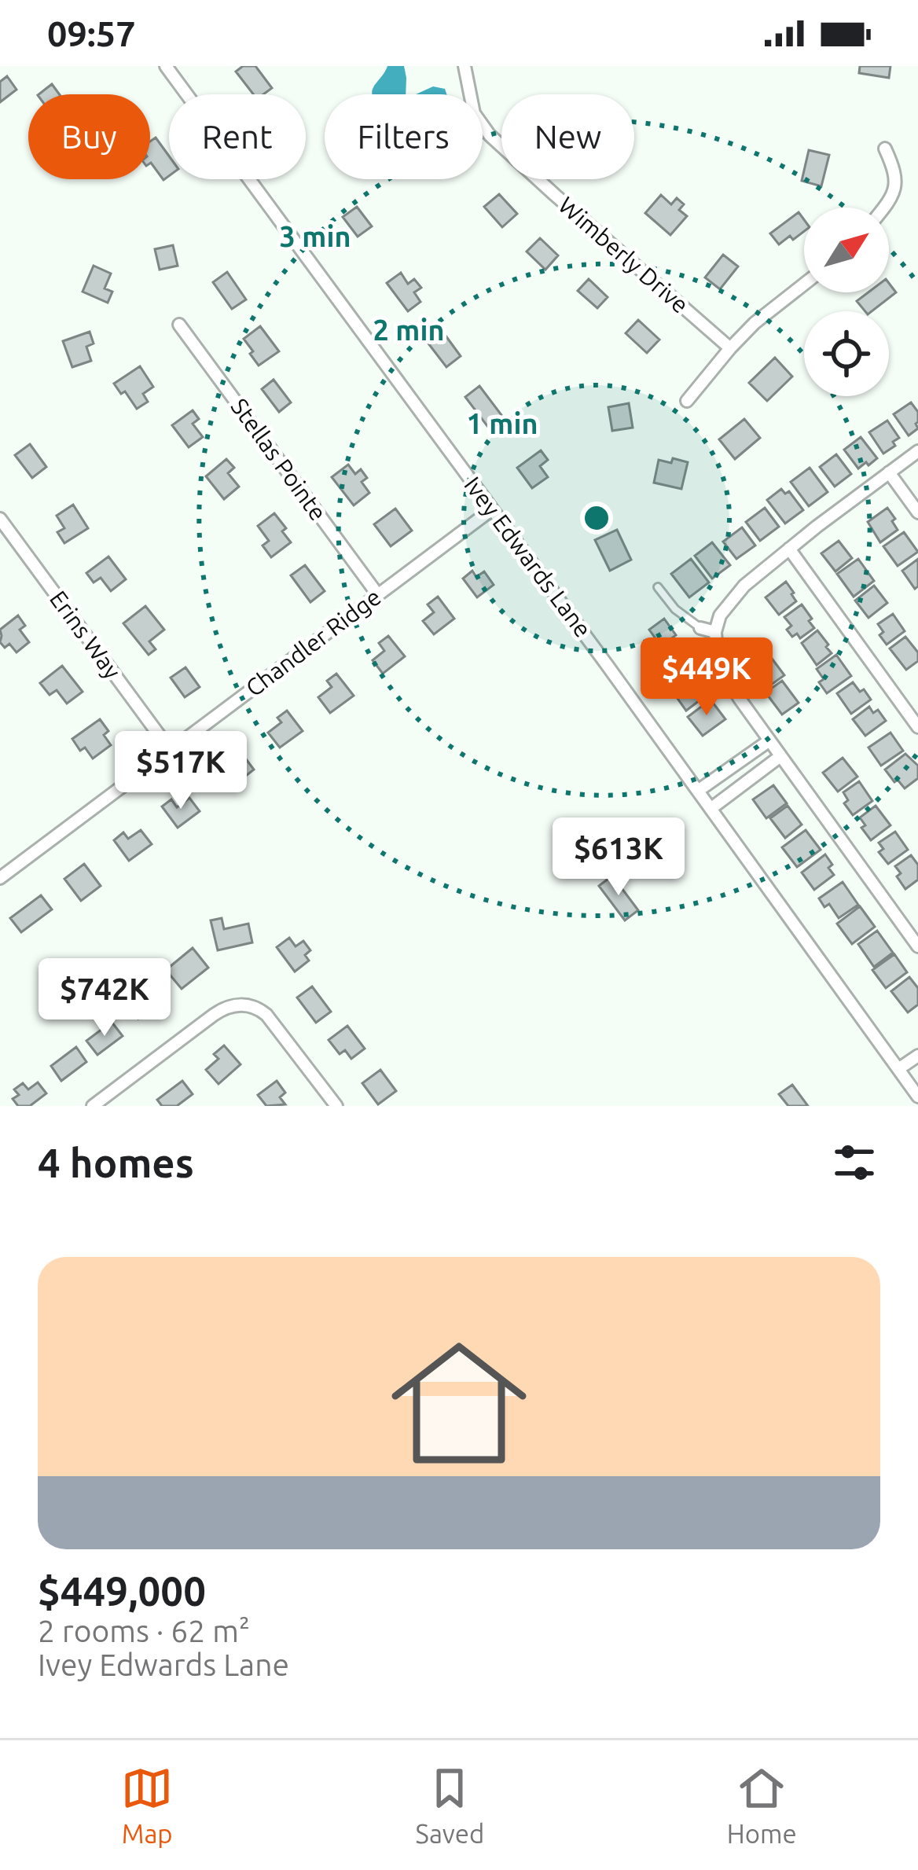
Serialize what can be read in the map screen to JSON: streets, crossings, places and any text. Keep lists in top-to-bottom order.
{
  "streets": {
    "street": [
      "Wimberly Drive",
      "Stellas Pointe",
      "Ivey Edwards Lane",
      "Erins Way",
      "Chandler Ridge"
    ]
  },
  "crossings": [
    ["Stellas Pointe", "Chandler Ridge"],
    ["Ivey Edwards Lane", "Chandler Ridge"],
    ["Erins Way", "Chandler Ridge"]
  ],
  "north": "top right",
  "page": {
    "status": "09:57",
    "chip": [
      "Buy",
      "Rent",
      "Filters",
      "New"
    ],
    "price": [
      "$449K",
      "$517K",
      "$613K",
      "$742K"
    ],
    "heading": "4 homes",
    "list": [
      {
        "name": "$449,000",
        "note": "2 rooms · 62 m² · Ivey Edwards Lane"
      }
    ],
    "tabs": ["Map", "Saved", "Home"]
  },
  "rings": ["3 min", "2 min", "1 min"]
}
